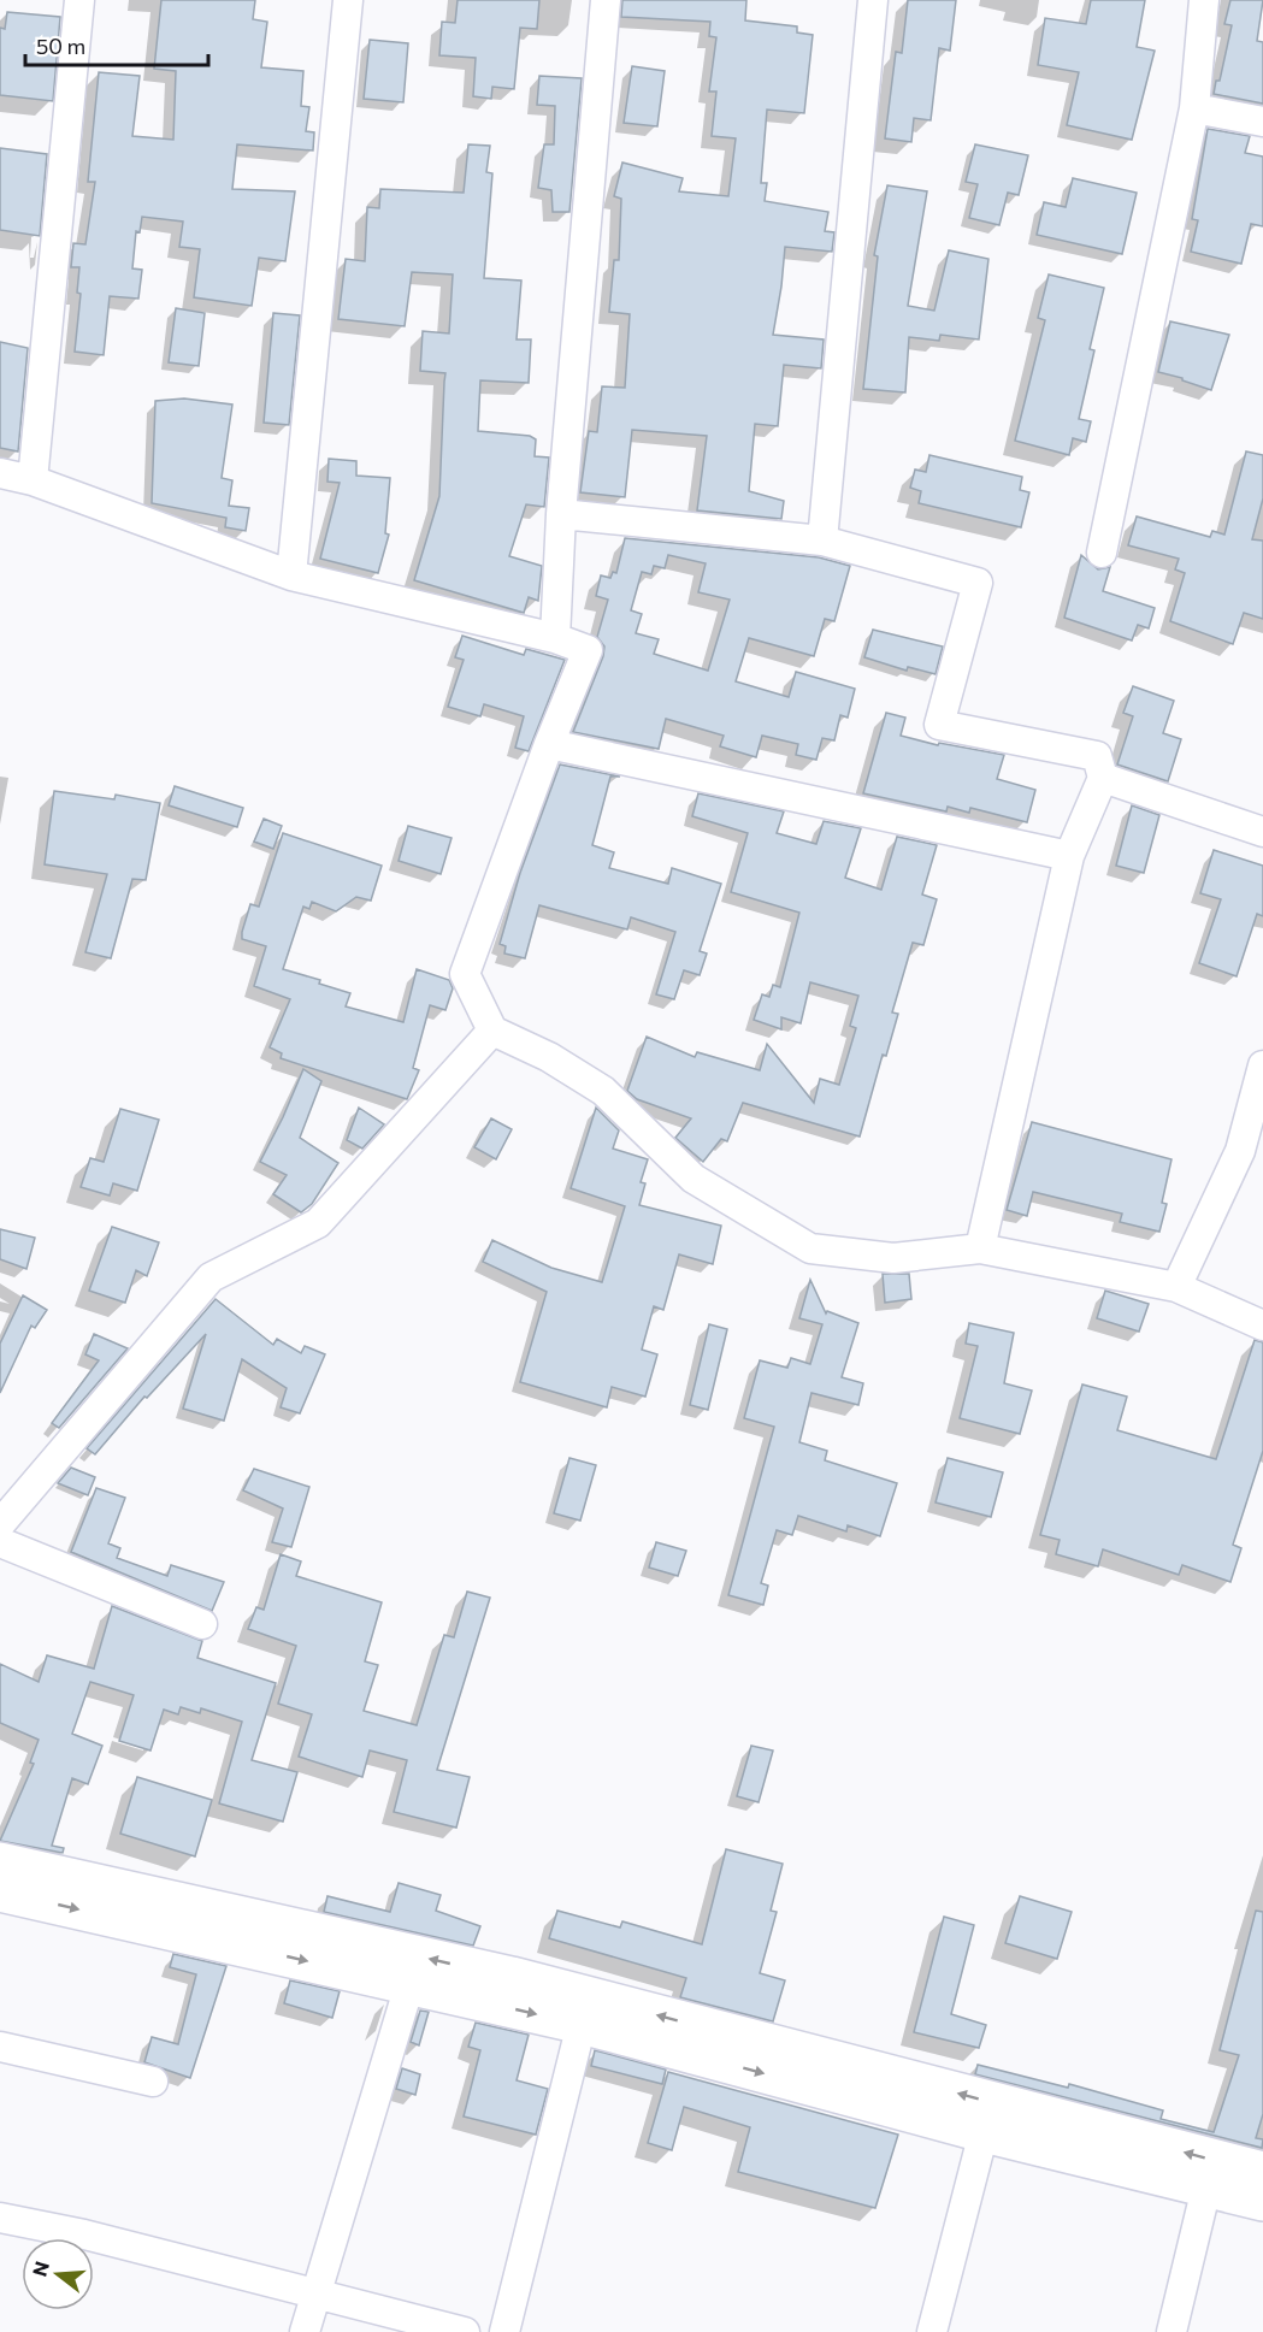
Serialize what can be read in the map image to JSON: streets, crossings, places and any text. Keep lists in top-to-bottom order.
{
  "scale_bar": "50 m",
  "north": "left"
}
